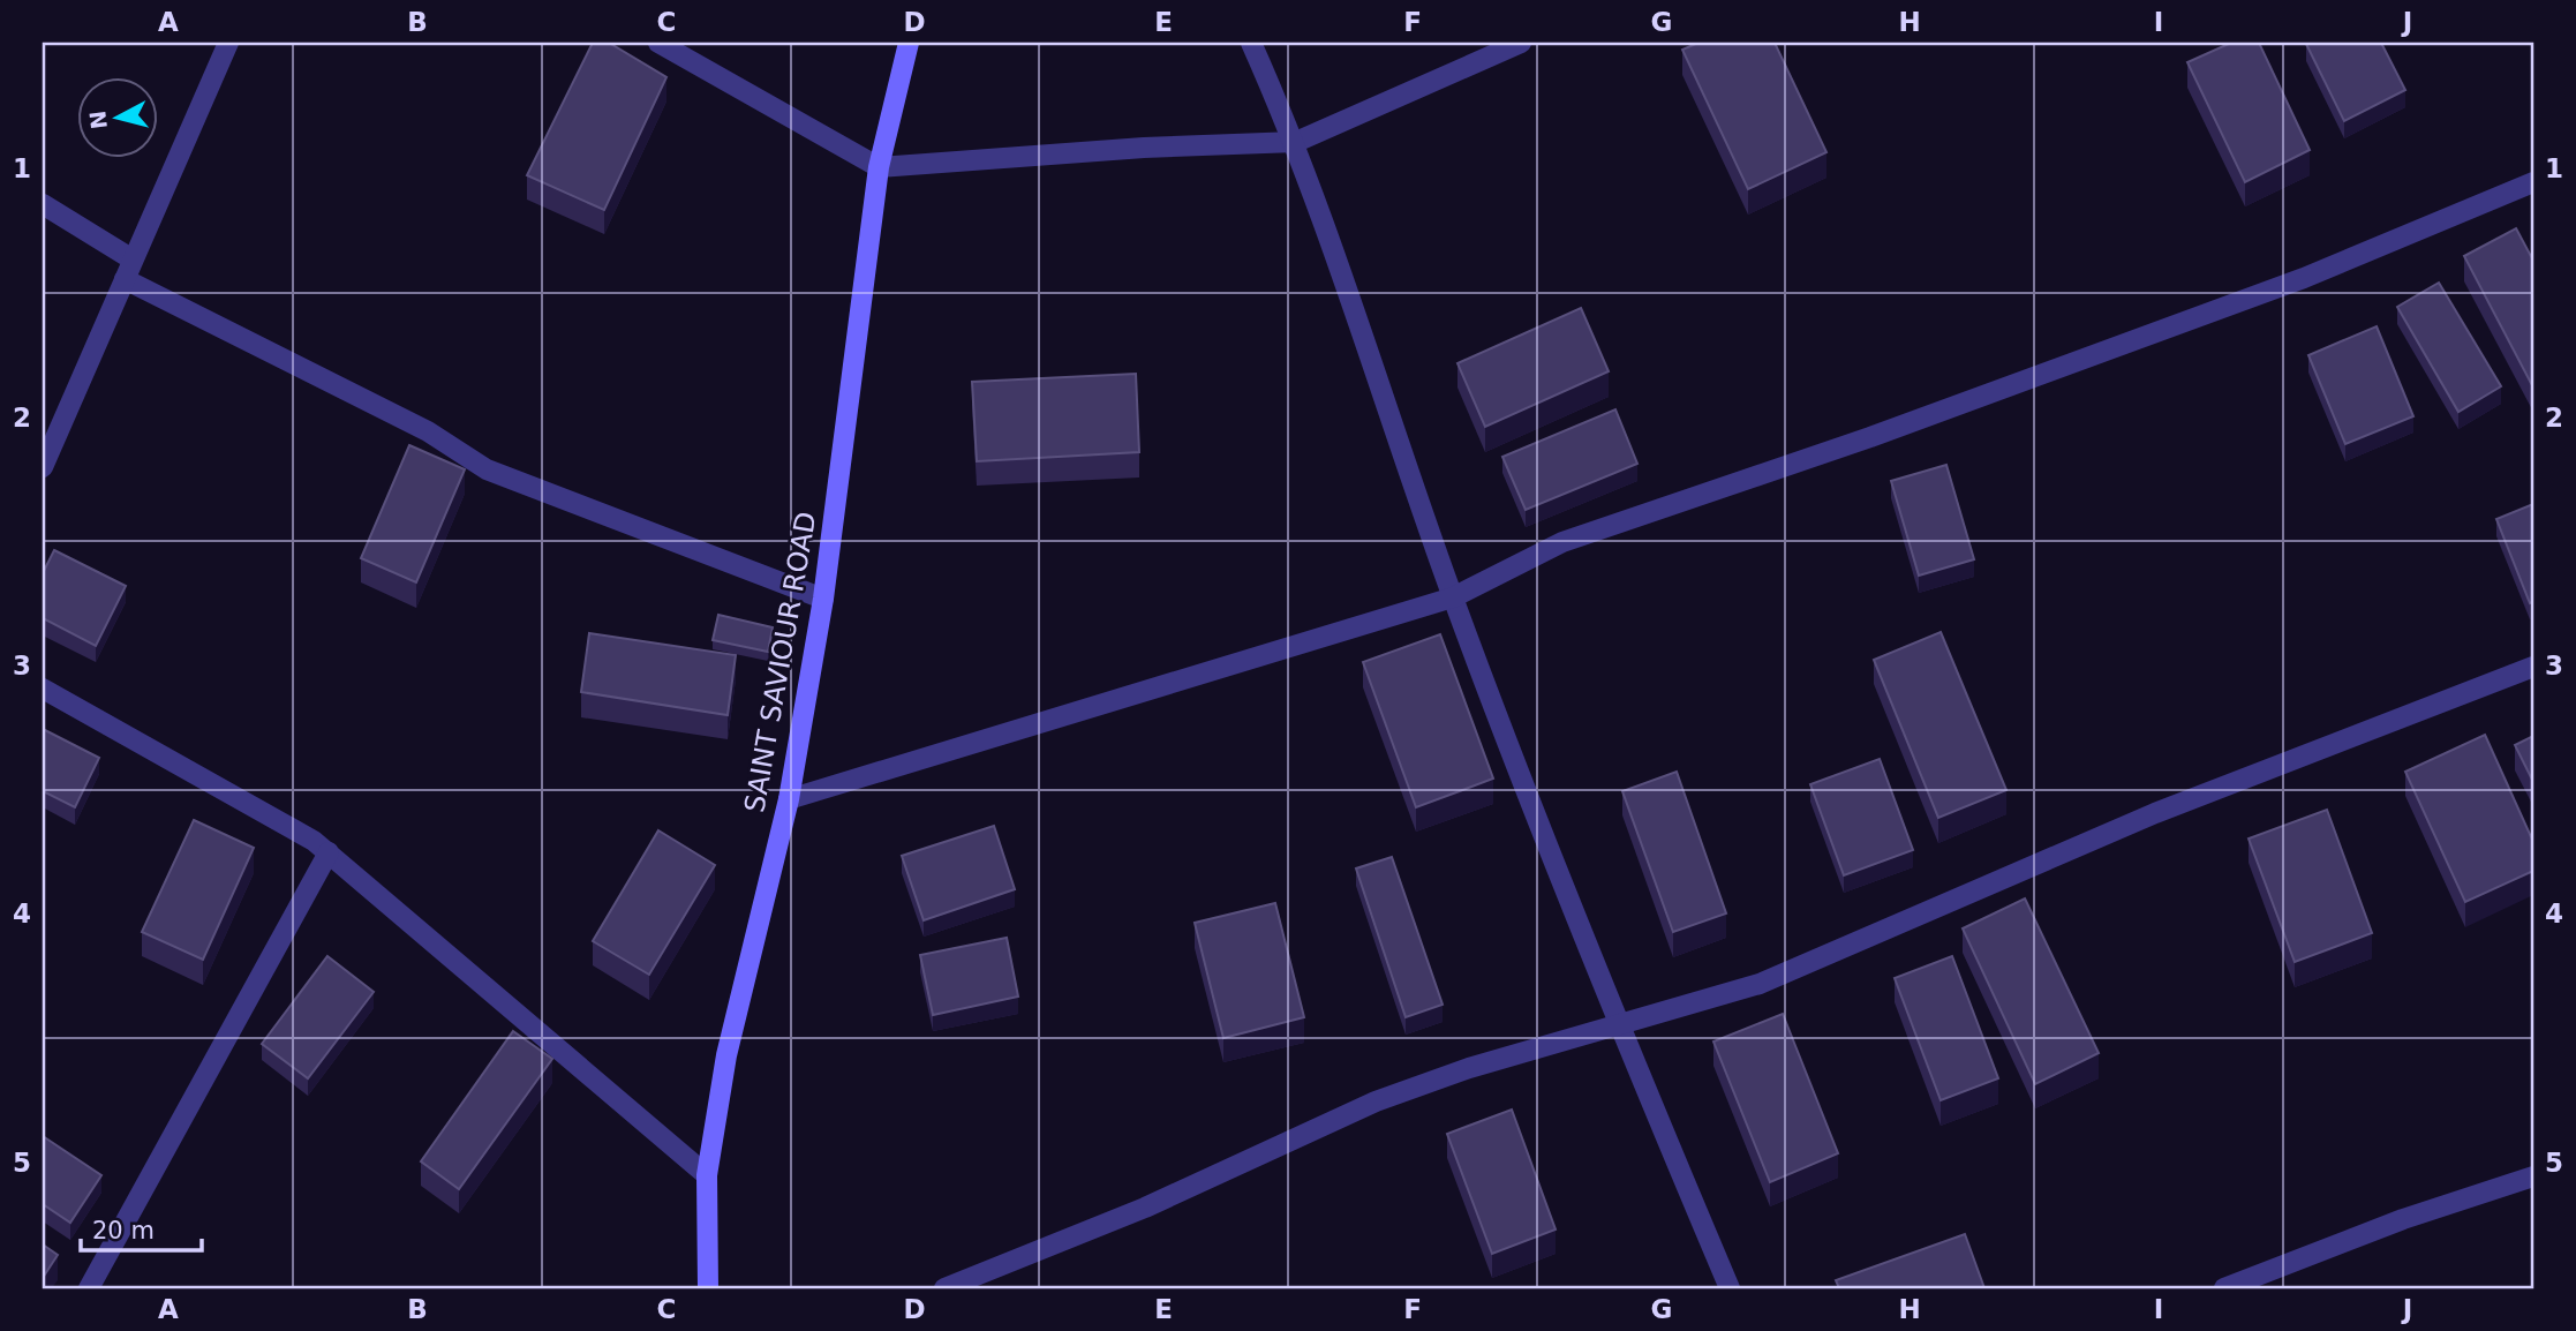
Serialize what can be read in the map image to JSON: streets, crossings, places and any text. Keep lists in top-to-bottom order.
{
  "streets": {
    "street": ["SAINT SAVIOUR ROAD"]
  },
  "scale_bar": "20 m",
  "north": "left",
  "grid": {
    "columns": [
      "A",
      "B",
      "C",
      "D",
      "E",
      "F",
      "G",
      "H",
      "I",
      "J"
    ],
    "rows": [
      "1",
      "2",
      "3",
      "4",
      "5"
    ]
  }
}
